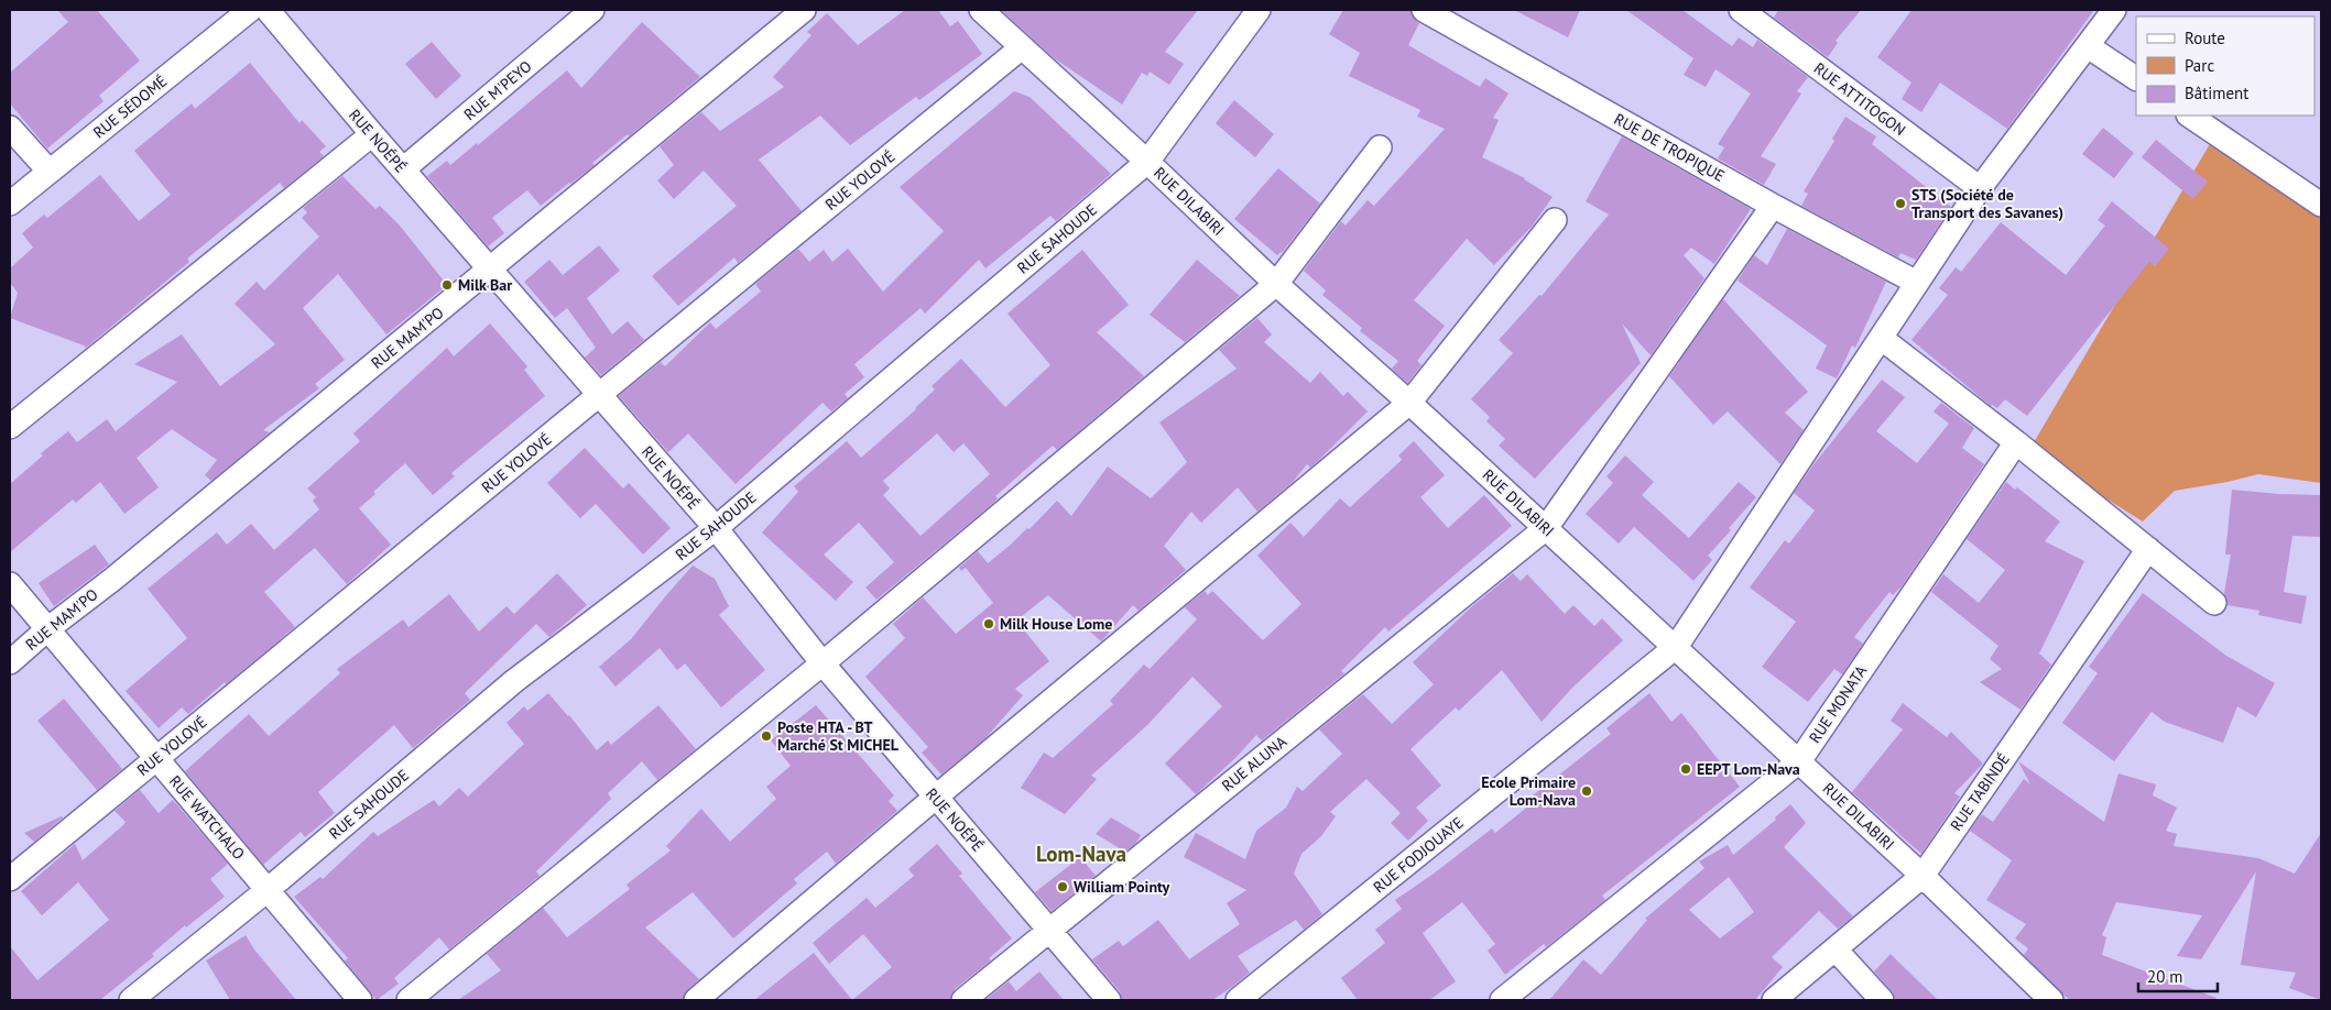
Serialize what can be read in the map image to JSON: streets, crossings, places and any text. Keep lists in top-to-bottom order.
{
  "streets": {
    "street": [
      "RUE M'PEYO",
      "RUE ATTITOGON",
      "RUE SÉDOMÉ",
      "RUE NOÉPÉ",
      "RUE DE TROPIQUE",
      "RUE YOLOVÉ",
      "RUE DILABIRI",
      "RUE SAHOUDE",
      "RUE MAM'PO",
      "RUE MONATA",
      "RUE ALUNA",
      "RUE TABINDÉ",
      "RUE WATCHALO",
      "RUE FODJOUAYE"
    ]
  },
  "crossings": [
    ["RUE M'PEYO", "RUE NOÉPÉ"],
    ["RUE ATTITOGON", "RUE FODJOUAYE"],
    ["RUE NOÉPÉ", "RUE YOLOVÉ"],
    ["RUE NOÉPÉ", "RUE SAHOUDE"],
    ["RUE NOÉPÉ", "RUE MAM'PO"],
    ["RUE NOÉPÉ", "RUE ALUNA"],
    ["RUE DE TROPIQUE", "RUE ALUNA"],
    ["RUE DE TROPIQUE", "RUE FODJOUAYE"],
    ["RUE YOLOVÉ", "RUE DILABIRI"],
    ["RUE YOLOVÉ", "RUE WATCHALO"],
    ["RUE DILABIRI", "RUE SAHOUDE"],
    ["RUE DILABIRI", "RUE MONATA"],
    ["RUE DILABIRI", "RUE ALUNA"],
    ["RUE DILABIRI", "RUE TABINDÉ"],
    ["RUE DILABIRI", "RUE FODJOUAYE"],
    ["RUE SAHOUDE", "RUE WATCHALO"],
    ["RUE MAM'PO", "RUE WATCHALO"]
  ],
  "districts": ["Lom-Nava"],
  "places": [
    "STS (Société de Transport des Savanes)",
    "Milk Bar",
    "Milk House Lome",
    "Poste HTA - BT Marché St MICHEL",
    "EEPT Lom-Nava",
    "Ecole Primaire Lom-Nava",
    "William Pointy"
  ],
  "legend": ["Route", "Parc", "Bâtiment"],
  "scale_bar": "20 m"
}
